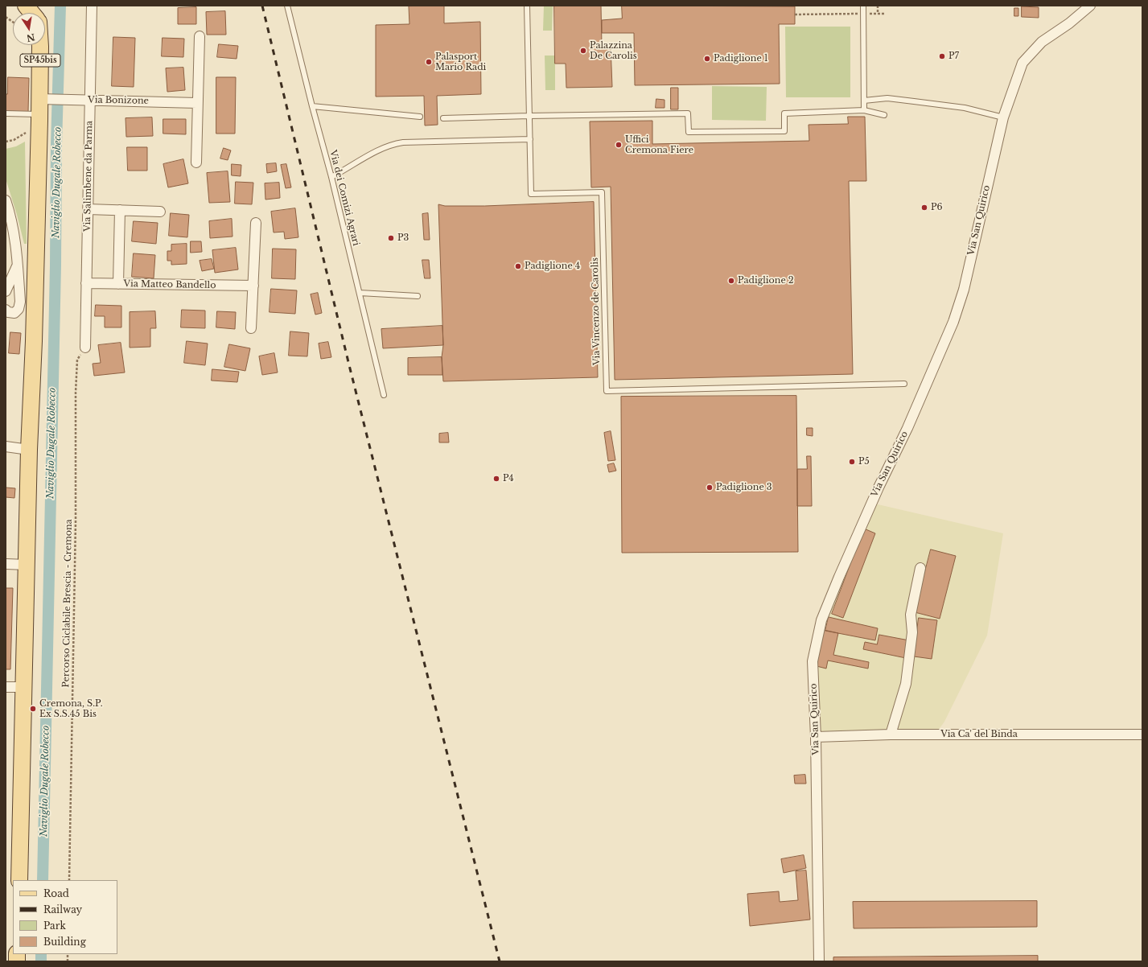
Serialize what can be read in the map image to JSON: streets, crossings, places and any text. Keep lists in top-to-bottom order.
{
  "streets": {
    "main road": ["SP45bis"],
    "street": [
      "Via Bonizone",
      "Via Salimbene da Parma",
      "Via San Quirico",
      "Via Matteo Bandello",
      "Via Ca' del Binda"
    ],
    "lane": ["Via dei Comizi Agrari", "Via Vincenzo de Carolis"],
    "path": ["Percorso Ciclabile Brescia - Cremona"]
  },
  "crossings": [
    ["SP45bis", "Via Bonizone"],
    ["Via Bonizone", "Via Salimbene da Parma"],
    ["Via Salimbene da Parma", "Via Matteo Bandello"],
    ["Via Salimbene da Parma", "Percorso Ciclabile Brescia - Cremona"],
    ["Via San Quirico", "Via Ca' del Binda"]
  ],
  "water": ["Naviglio Dugale Robecco"],
  "places": [
    "Palazzina De Carolis",
    "P7",
    "Padiglione 1",
    "Palasport Mario Radi",
    "Uffici Cremona Fiere",
    "P6",
    "P3",
    "Padiglione 4",
    "Padiglione 2",
    "P5",
    "P4",
    "Padiglione 3",
    "Cremona, S.P. Ex S.S.45 Bis"
  ],
  "legend": [
    "Road",
    "Railway",
    "Park",
    "Building"
  ],
  "north": "bottom"
}
